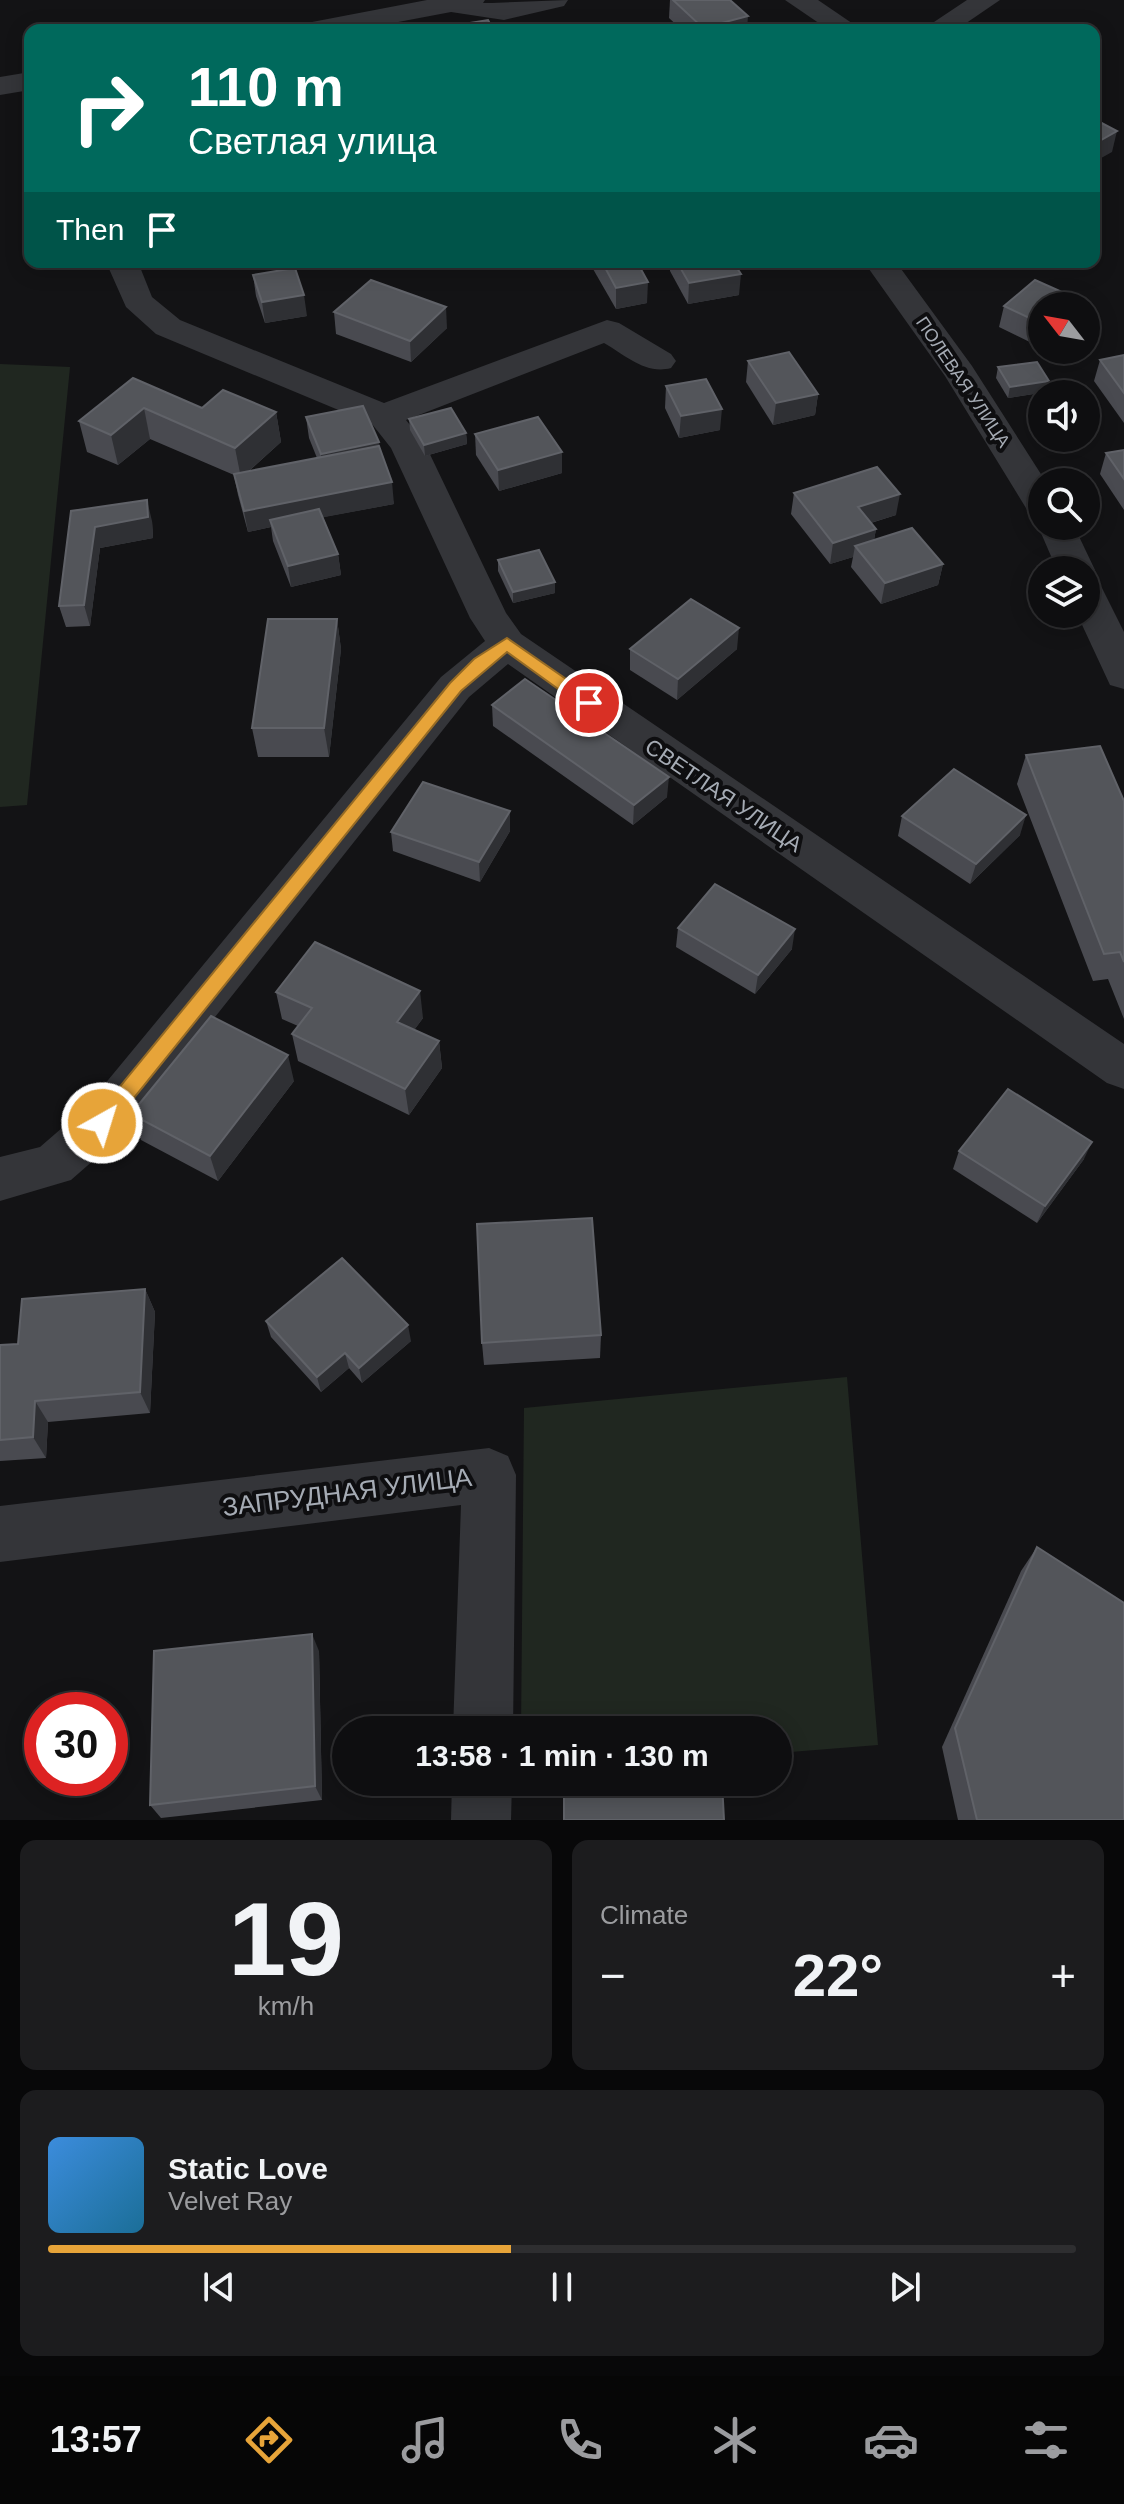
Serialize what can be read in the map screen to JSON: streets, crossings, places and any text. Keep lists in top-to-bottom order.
{
  "streets": {
    "street": ["ПОЛЕВАЯ УЛИЦА", "СВЕТЛАЯ УЛИЦА", "ЗАПРУДНАЯ УЛИЦА"]
  },
  "north": "top left",
  "page": {
    "turn": ["110 m", "Светлая улица"],
    "then": "Then",
    "limit": "30",
    "trip": "13:58 · 1 min · 130 m",
    "tile": [
      ["19", "km/h"],
      "Climate"
    ],
    "heat": ["−", "22°", "+"],
    "song": ["Static Love", "Velvet Ray"],
    "tabs": "13:57"
  }
}
